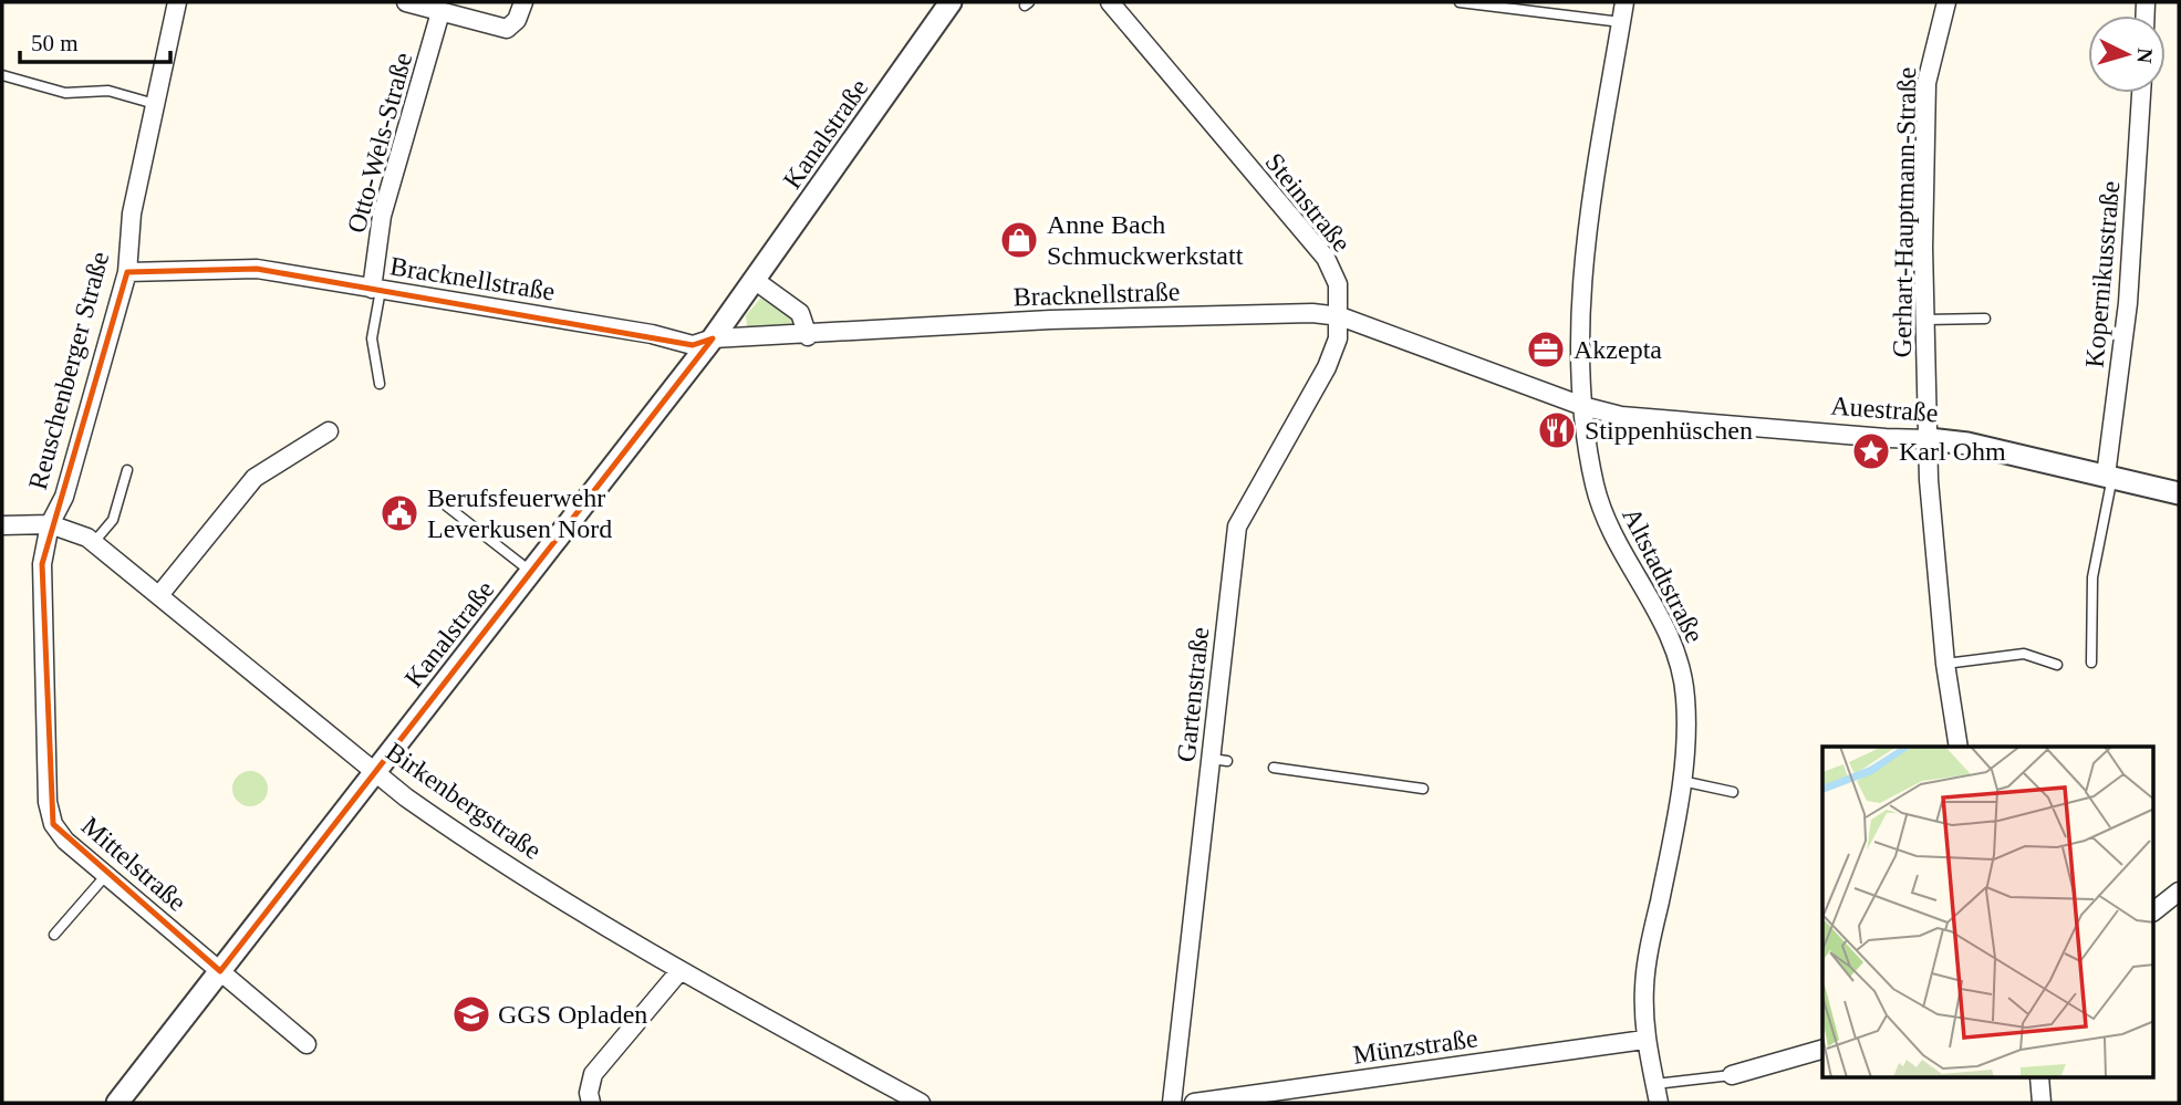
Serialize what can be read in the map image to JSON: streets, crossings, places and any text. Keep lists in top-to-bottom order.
{
  "streets": {
    "street": [
      "Kanalstraße",
      "Otto-Wels-Straße",
      "Steinstraße",
      "Gerhart-Hauptmann-Straße",
      "Kopernikusstraße",
      "Bracknellstraße",
      "Reuschenberger Straße",
      "Auestraße",
      "Altstadtstraße",
      "Gartenstraße",
      "Birkenbergstraße",
      "Mittelstraße",
      "Münzstraße"
    ]
  },
  "crossings": [
    ["Kanalstraße", "Bracknellstraße"],
    ["Kanalstraße", "Birkenbergstraße"],
    ["Kanalstraße", "Mittelstraße"],
    ["Otto-Wels-Straße", "Bracknellstraße"],
    ["Steinstraße", "Bracknellstraße"],
    ["Steinstraße", "Gartenstraße"],
    ["Gerhart-Hauptmann-Straße", "Auestraße"],
    ["Kopernikusstraße", "Auestraße"],
    ["Bracknellstraße", "Reuschenberger Straße"],
    ["Bracknellstraße", "Gartenstraße"],
    ["Reuschenberger Straße", "Birkenbergstraße"],
    ["Reuschenberger Straße", "Mittelstraße"],
    ["Auestraße", "Altstadtstraße"],
    ["Altstadtstraße", "Münzstraße"],
    ["Birkenbergstraße", "Mittelstraße"]
  ],
  "places": {
    "shop": ["Anne Bach Schmuckwerkstatt"],
    "office": ["Akzepta"],
    "restaurant": ["Stippenhüschen"],
    "place": ["Karl Ohm"],
    "public building": ["Berufsfeuerwehr Leverkusen Nord"],
    "school or university": ["GGS Opladen"]
  },
  "scale_bar": "50 m",
  "north": "right"
}
